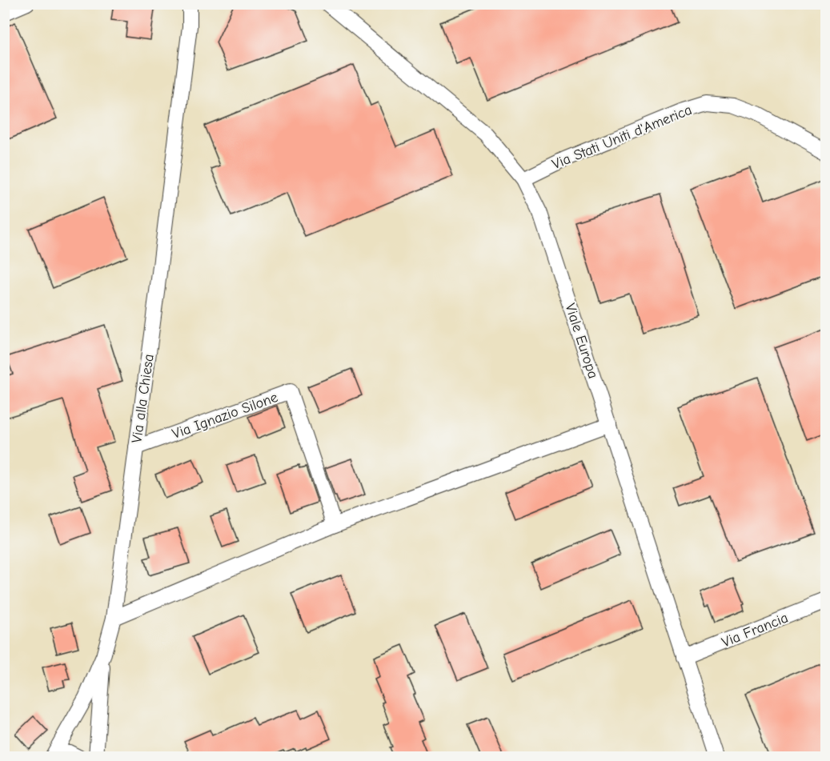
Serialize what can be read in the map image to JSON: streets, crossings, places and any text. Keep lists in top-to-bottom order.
{
  "streets": {
    "street": [
      "Via Stati Uniti d'America",
      "Viale Europa",
      "Via alla Chiesa",
      "Via Ignazio Silone",
      "Via Francia"
    ]
  },
  "crossings": [
    ["Via Stati Uniti d'America", "Viale Europa"],
    ["Viale Europa", "Via Francia"],
    ["Via alla Chiesa", "Via Ignazio Silone"]
  ]
}
